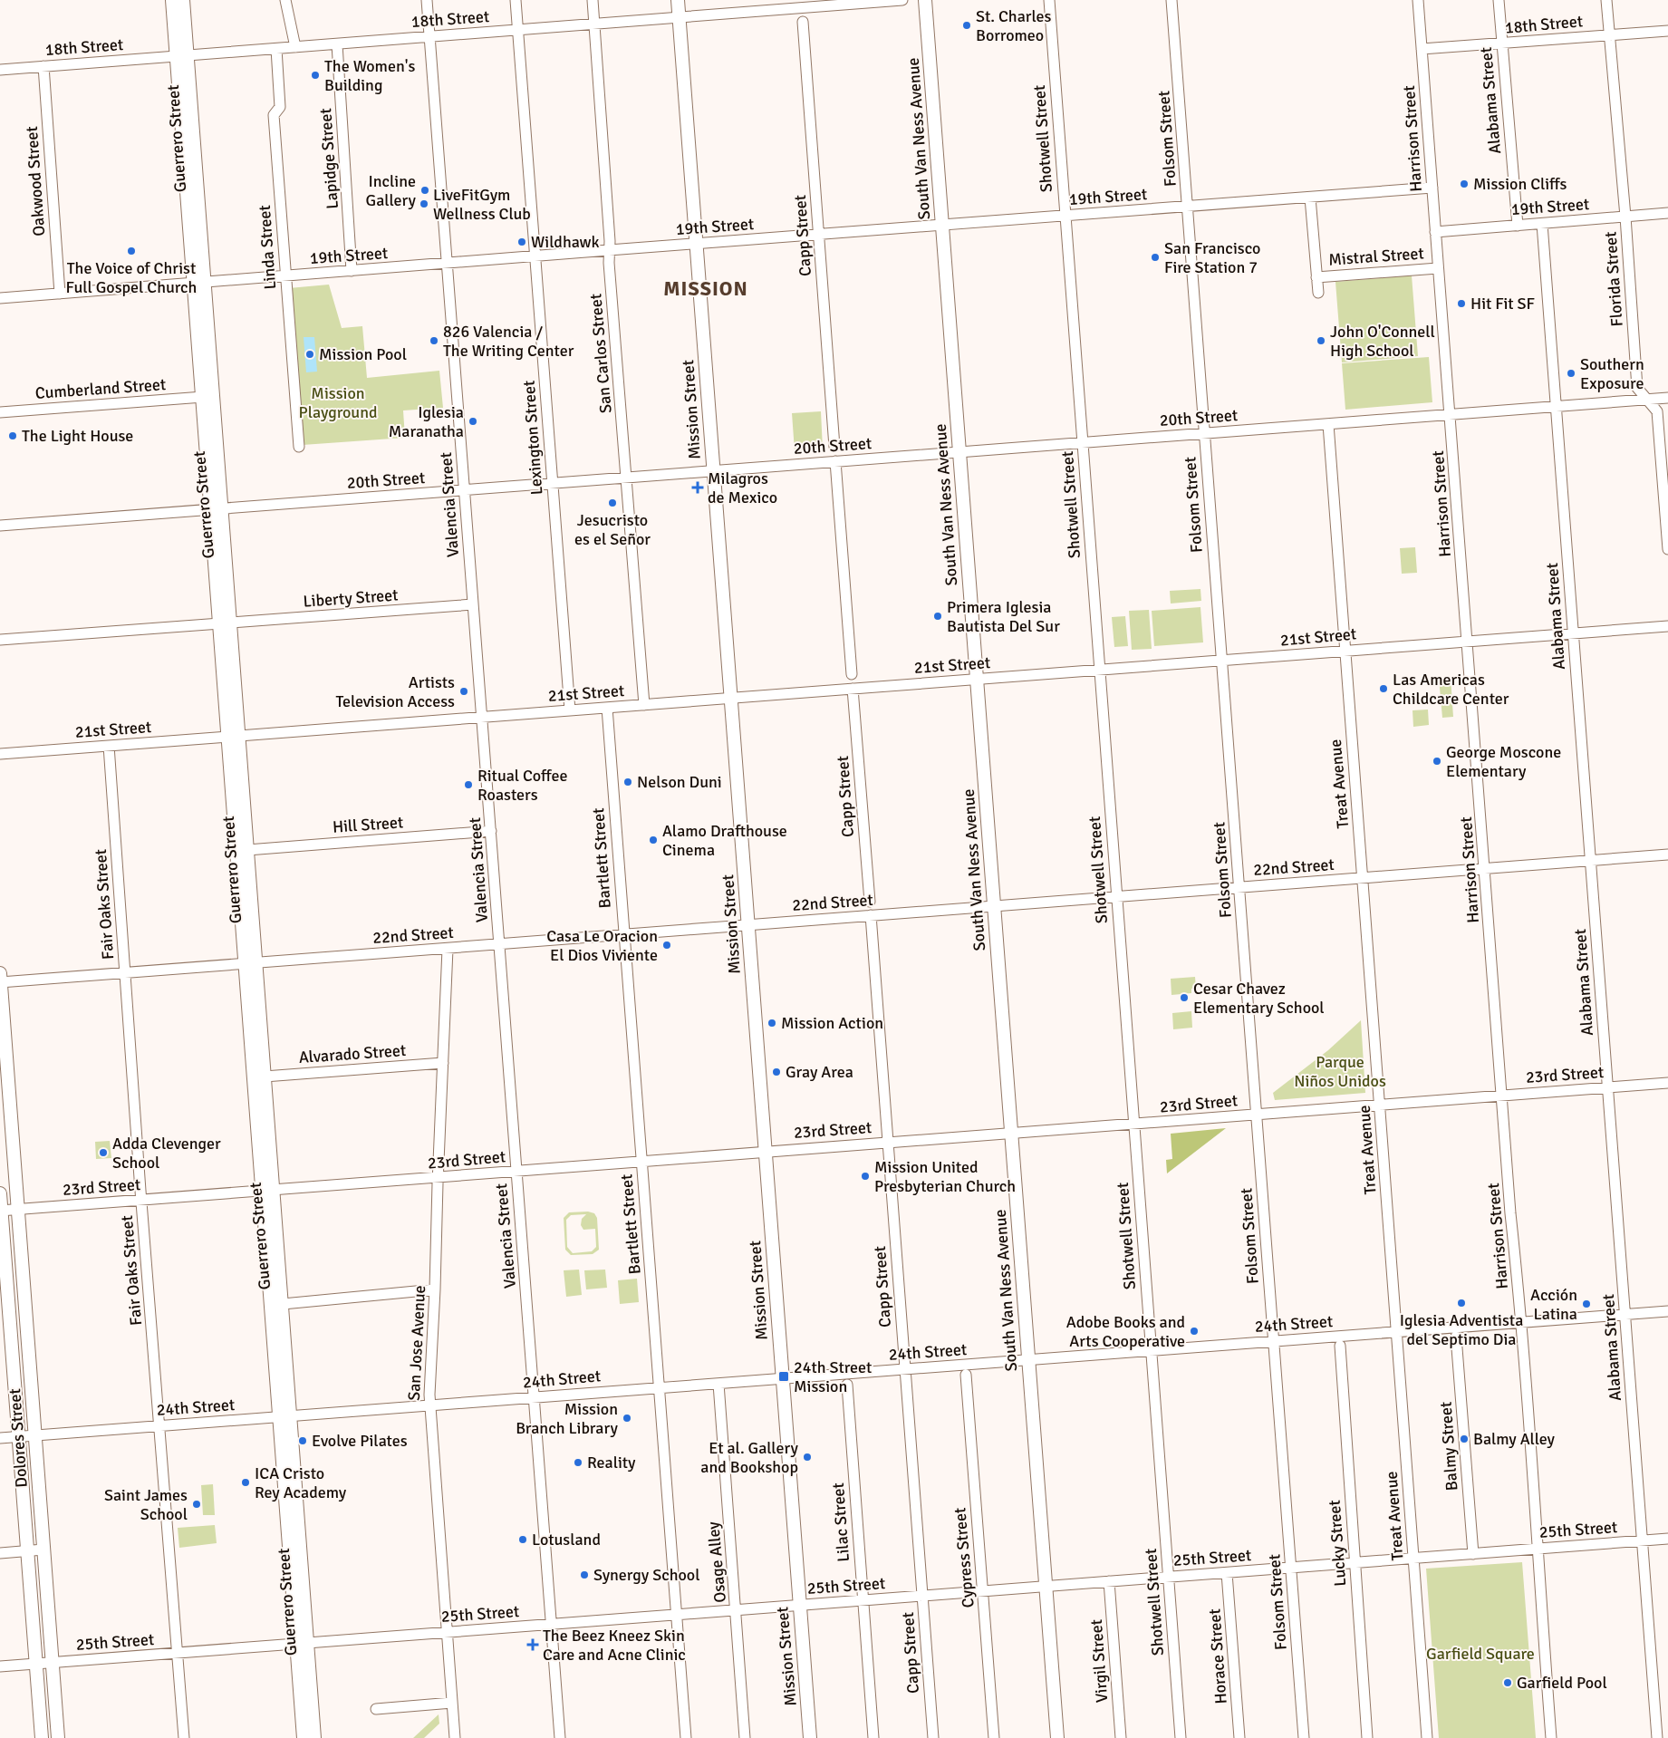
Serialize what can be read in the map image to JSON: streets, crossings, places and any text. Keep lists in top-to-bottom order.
{
  "streets": {
    "main road": [
      "Guerrero Street",
      "South Van Ness Avenue",
      "Mission Street",
      "Dolores Street"
    ],
    "street": [
      "18th Street",
      "Alabama Street",
      "Shotwell Street",
      "Folsom Street",
      "Harrison Street",
      "Lapidge Street",
      "Oakwood Street",
      "19th Street",
      "Capp Street",
      "Linda Street",
      "Mistral Street",
      "Florida Street",
      "San Carlos Street",
      "Cumberland Street",
      "20th Street",
      "Lexington Street",
      "Valencia Street",
      "Liberty Street",
      "21st Street",
      "Treat Avenue",
      "Hill Street",
      "Bartlett Street",
      "22nd Street",
      "Fair Oaks Street",
      "Alvarado Street",
      "23rd Street",
      "24th Street",
      "San Jose Avenue",
      "Balmy Street",
      "Lilac Street",
      "25th Street",
      "Lucky Street",
      "Cypress Street",
      "Osage Alley",
      "Horace Street",
      "Virgil Street"
    ]
  },
  "crossings": [
    ["18th Street", "Alabama Street"],
    ["18th Street", "Guerrero Street"],
    ["18th Street", "Harrison Street"],
    ["18th Street", "Lapidge Street"],
    ["18th Street", "Oakwood Street"],
    ["18th Street", "Linda Street"],
    ["18th Street", "Florida Street"],
    ["18th Street", "San Carlos Street"],
    ["18th Street", "Mission Street"],
    ["18th Street", "Lexington Street"],
    ["18th Street", "Valencia Street"],
    ["Alabama Street", "19th Street"],
    ["Alabama Street", "20th Street"],
    ["Alabama Street", "21st Street"],
    ["Alabama Street", "22nd Street"],
    ["Alabama Street", "23rd Street"],
    ["Alabama Street", "24th Street"],
    ["Alabama Street", "25th Street"],
    ["Guerrero Street", "19th Street"],
    ["Guerrero Street", "Cumberland Street"],
    ["Guerrero Street", "20th Street"],
    ["Guerrero Street", "Liberty Street"],
    ["Guerrero Street", "21st Street"],
    ["Guerrero Street", "Hill Street"],
    ["Guerrero Street", "22nd Street"],
    ["Guerrero Street", "Alvarado Street"],
    ["Guerrero Street", "23rd Street"],
    ["Guerrero Street", "24th Street"],
    ["Guerrero Street", "25th Street"],
    ["South Van Ness Avenue", "19th Street"],
    ["South Van Ness Avenue", "20th Street"],
    ["South Van Ness Avenue", "21st Street"],
    ["South Van Ness Avenue", "22nd Street"],
    ["South Van Ness Avenue", "23rd Street"],
    ["South Van Ness Avenue", "24th Street"],
    ["South Van Ness Avenue", "25th Street"],
    ["Shotwell Street", "19th Street"],
    ["Shotwell Street", "20th Street"],
    ["Shotwell Street", "21st Street"],
    ["Shotwell Street", "22nd Street"],
    ["Shotwell Street", "23rd Street"],
    ["Shotwell Street", "24th Street"],
    ["Shotwell Street", "25th Street"],
    ["Folsom Street", "19th Street"],
    ["Folsom Street", "20th Street"],
    ["Folsom Street", "21st Street"],
    ["Folsom Street", "22nd Street"],
    ["Folsom Street", "23rd Street"],
    ["Folsom Street", "24th Street"],
    ["Folsom Street", "25th Street"],
    ["Harrison Street", "19th Street"],
    ["Harrison Street", "Mistral Street"],
    ["Harrison Street", "20th Street"],
    ["Harrison Street", "21st Street"],
    ["Harrison Street", "22nd Street"],
    ["Harrison Street", "23rd Street"],
    ["Harrison Street", "24th Street"],
    ["Harrison Street", "25th Street"],
    ["Lapidge Street", "19th Street"],
    ["Oakwood Street", "19th Street"],
    ["19th Street", "Capp Street"],
    ["19th Street", "Linda Street"],
    ["19th Street", "Florida Street"],
    ["19th Street", "San Carlos Street"],
    ["19th Street", "Mission Street"],
    ["19th Street", "Lexington Street"],
    ["19th Street", "Valencia Street"],
    ["Capp Street", "21st Street"],
    ["Capp Street", "22nd Street"],
    ["Capp Street", "23rd Street"],
    ["Capp Street", "24th Street"],
    ["Capp Street", "25th Street"],
    ["Florida Street", "20th Street"],
    ["San Carlos Street", "20th Street"],
    ["San Carlos Street", "21st Street"],
    ["Mission Street", "20th Street"],
    ["Mission Street", "21st Street"],
    ["Mission Street", "22nd Street"],
    ["Mission Street", "23rd Street"],
    ["Mission Street", "24th Street"],
    ["Mission Street", "25th Street"],
    ["20th Street", "Lexington Street"],
    ["20th Street", "Valencia Street"],
    ["20th Street", "Treat Avenue"],
    ["Lexington Street", "21st Street"],
    ["Valencia Street", "Liberty Street"],
    ["Valencia Street", "21st Street"],
    ["Valencia Street", "Hill Street"],
    ["Valencia Street", "22nd Street"],
    ["Valencia Street", "23rd Street"],
    ["Valencia Street", "24th Street"],
    ["Valencia Street", "25th Street"],
    ["21st Street", "Treat Avenue"],
    ["21st Street", "Bartlett Street"],
    ["21st Street", "Fair Oaks Street"],
    ["Treat Avenue", "22nd Street"],
    ["Treat Avenue", "23rd Street"],
    ["Treat Avenue", "24th Street"],
    ["Treat Avenue", "25th Street"],
    ["Bartlett Street", "22nd Street"],
    ["Bartlett Street", "23rd Street"],
    ["Bartlett Street", "24th Street"],
    ["Bartlett Street", "25th Street"],
    ["22nd Street", "Fair Oaks Street"],
    ["22nd Street", "San Jose Avenue"],
    ["22nd Street", "Dolores Street"],
    ["Fair Oaks Street", "23rd Street"],
    ["Fair Oaks Street", "24th Street"],
    ["Fair Oaks Street", "25th Street"],
    ["Alvarado Street", "San Jose Avenue"],
    ["23rd Street", "San Jose Avenue"],
    ["23rd Street", "Dolores Street"],
    ["24th Street", "San Jose Avenue"],
    ["24th Street", "Dolores Street"],
    ["24th Street", "Osage Alley"],
    ["San Jose Avenue", "25th Street"],
    ["Dolores Street", "25th Street"],
    ["Balmy Street", "25th Street"],
    ["Lilac Street", "25th Street"],
    ["25th Street", "Lucky Street"],
    ["25th Street", "Cypress Street"],
    ["25th Street", "Osage Alley"],
    ["25th Street", "Horace Street"],
    ["25th Street", "Virgil Street"]
  ],
  "districts": ["MISSION"],
  "parks": ["Mission Playground", "Parque Niños Unidos", "Garfield Square"],
  "places": {
    "other": [
      "St. Charles Borromeo",
      "The Women's Building",
      "Mission Cliffs",
      "Incline Gallery",
      "LiveFitGym Wellness Club",
      "Wildhawk",
      "The Voice of Christ Full Gospel Church",
      "San Francisco Fire Station 7",
      "Hit Fit SF",
      "826 Valencia / The Writing Center",
      "John O'Connell High School",
      "Mission Pool",
      "Southern Exposure",
      "Iglesia Maranatha",
      "The Light House",
      "Jesucristo es el Señor",
      "Primera Iglesia Bautista Del Sur",
      "Las Americas Childcare Center",
      "Artists Television Access",
      "George Moscone Elementary",
      "Nelson Duni",
      "Ritual Coffee Roasters",
      "Alamo Drafthouse Cinema",
      "Casa Le Oracion El Dios Viviente",
      "Cesar Chavez Elementary School",
      "Mission Action",
      "Gray Area",
      "Adda Clevenger School",
      "Mission United Presbyterian Church",
      "Iglesia Adventista del Septimo Dia",
      "Acción Latina",
      "Adobe Books and Arts Cooperative",
      "Mission Branch Library",
      "Balmy Alley",
      "Evolve Pilates",
      "Et al. Gallery and Bookshop",
      "Reality",
      "ICA Cristo Rey Academy",
      "Saint James School",
      "Lotusland",
      "Synergy School",
      "Garfield Pool"
    ],
    "health": ["Milagros de Mexico", "The Beez Kneez Skin Care and Acne Clinic"],
    "transit": ["24th Street Mission"]
  }
}
